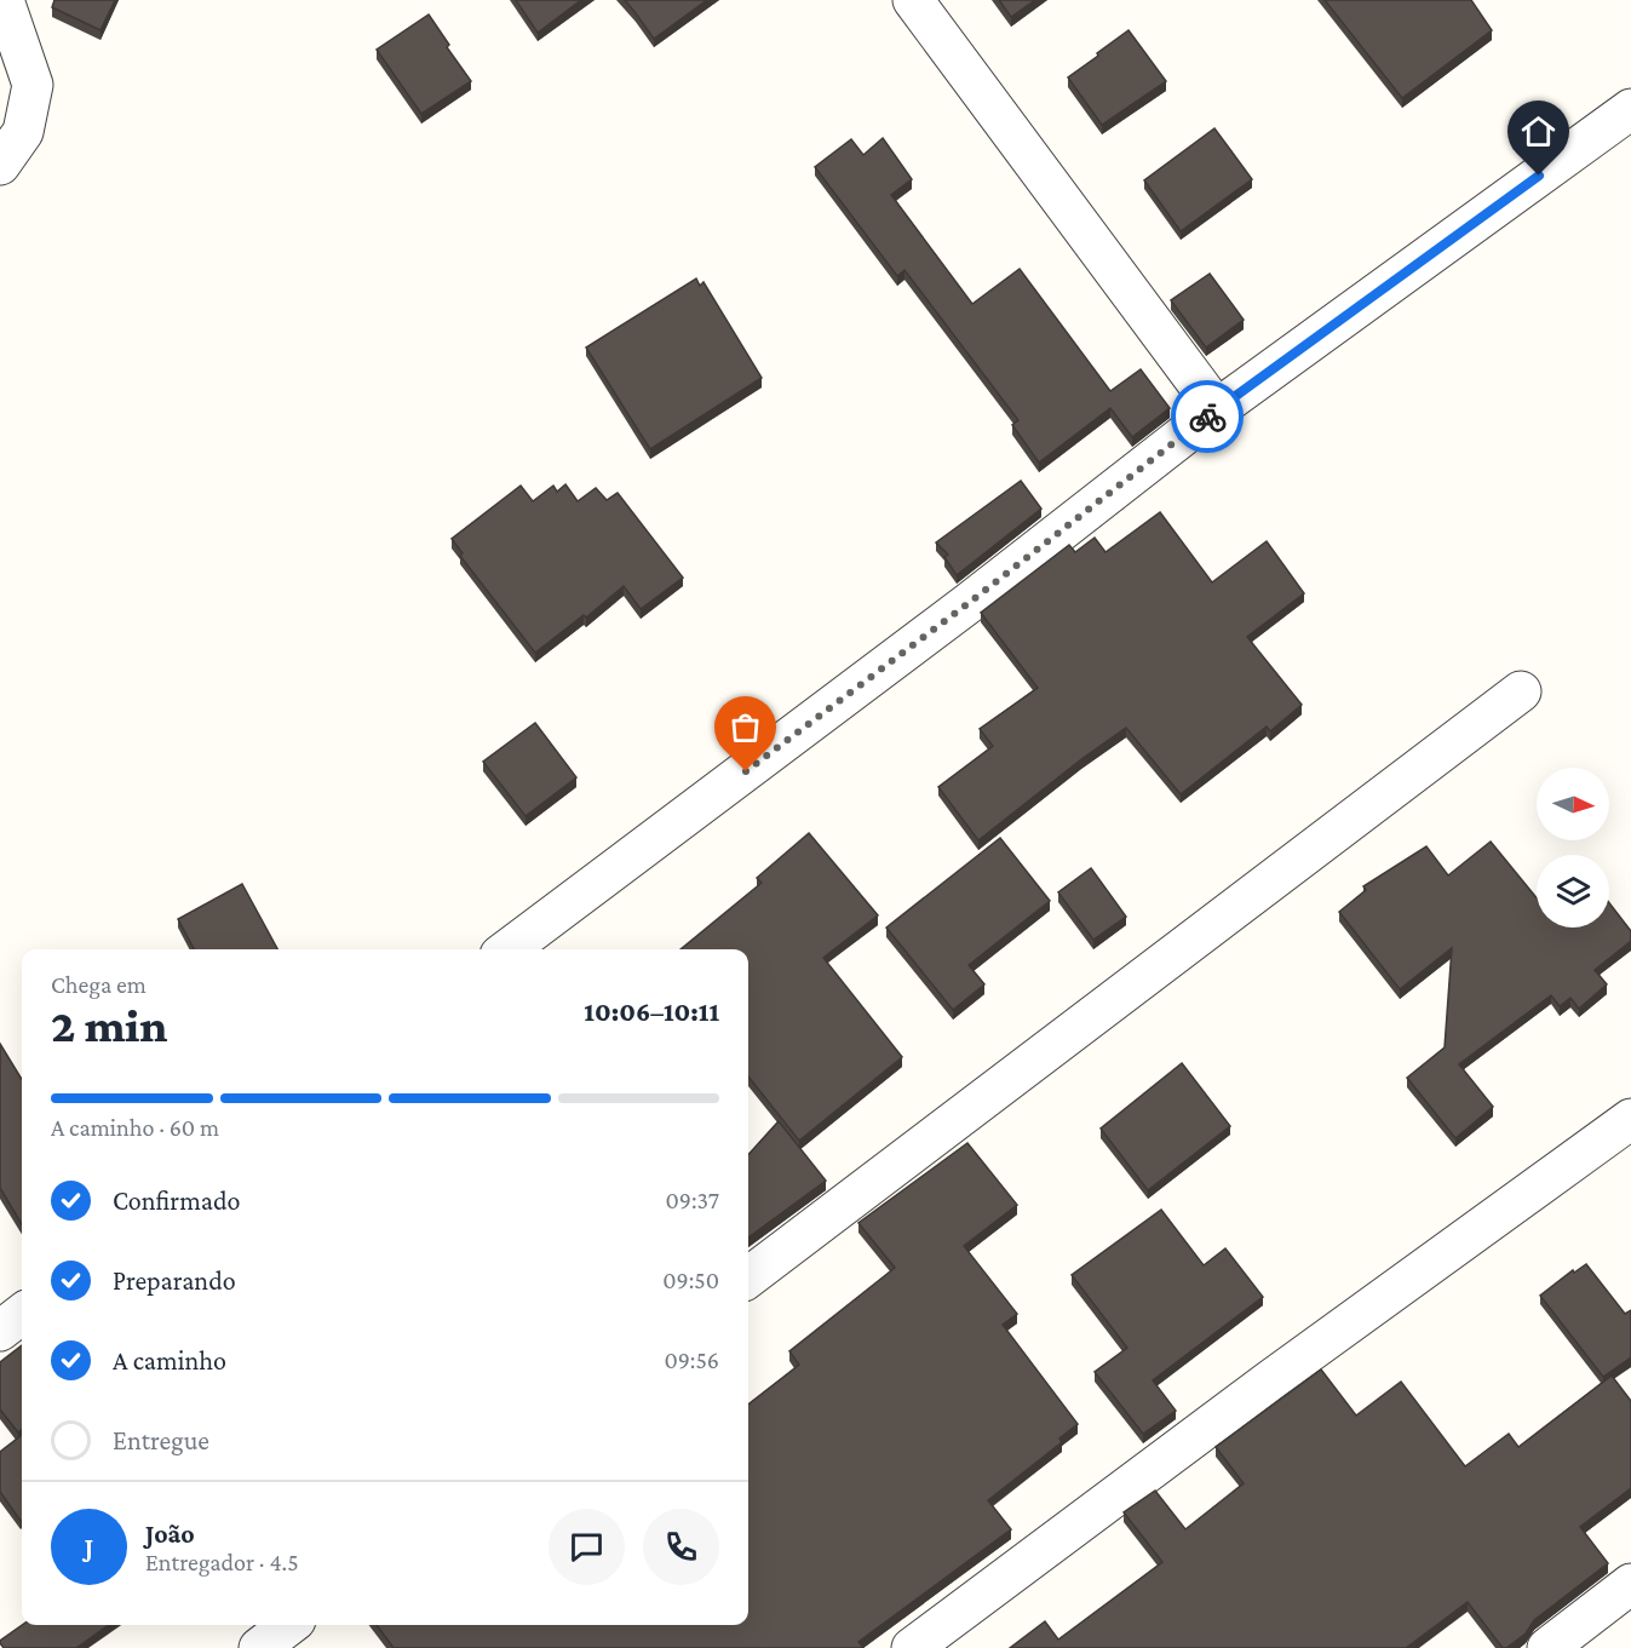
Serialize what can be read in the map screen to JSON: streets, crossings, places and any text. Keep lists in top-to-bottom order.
{
  "north": "right",
  "page": {
    "heading": ["2 min", "Chega em", "10:06–10:11"],
    "panel": ["João", "Entregador · 4.5"],
    "bar": "A caminho · 60 m",
    "list": [
      ["Confirmado", "09:37"],
      ["Preparando", "09:50"],
      ["A caminho", "09:56"],
      "Entregue"
    ],
    "round": "J"
  }
}
